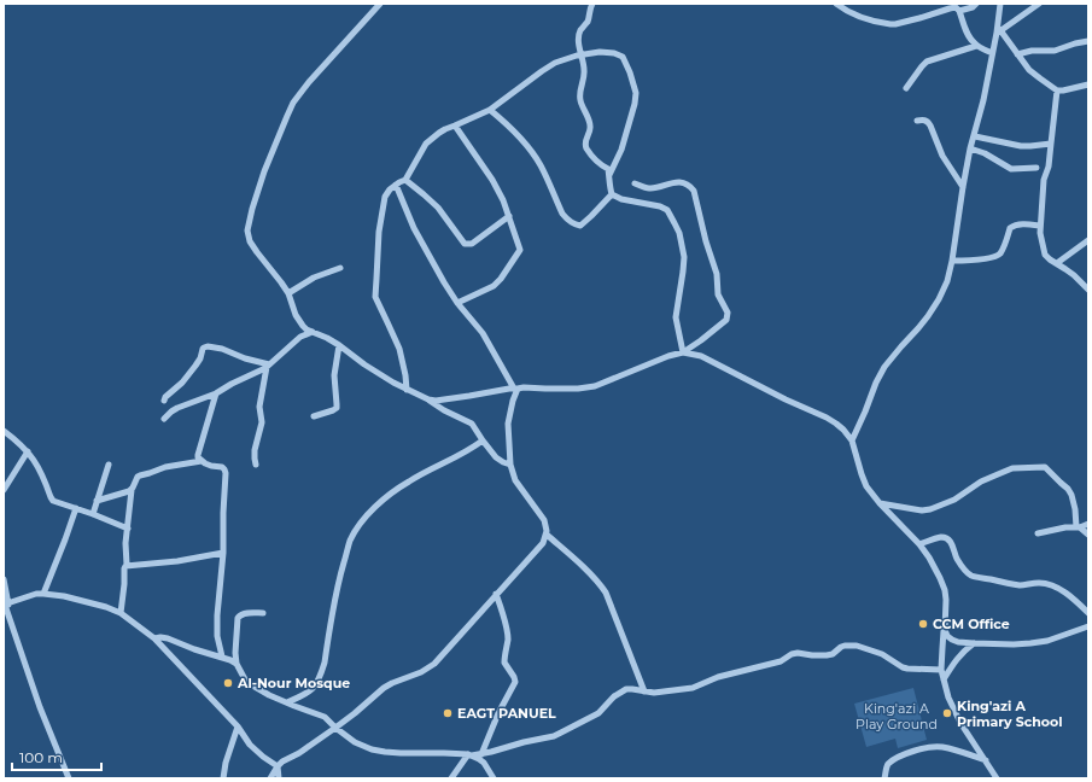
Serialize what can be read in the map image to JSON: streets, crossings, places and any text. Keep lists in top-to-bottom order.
{
  "parks": ["King'azi A Play Ground"],
  "places": [
    "CCM Office",
    "Al-Nour Mosque",
    "EAGT PANUEL",
    "King'azi A Primary School"
  ],
  "scale_bar": "100 m"
}
